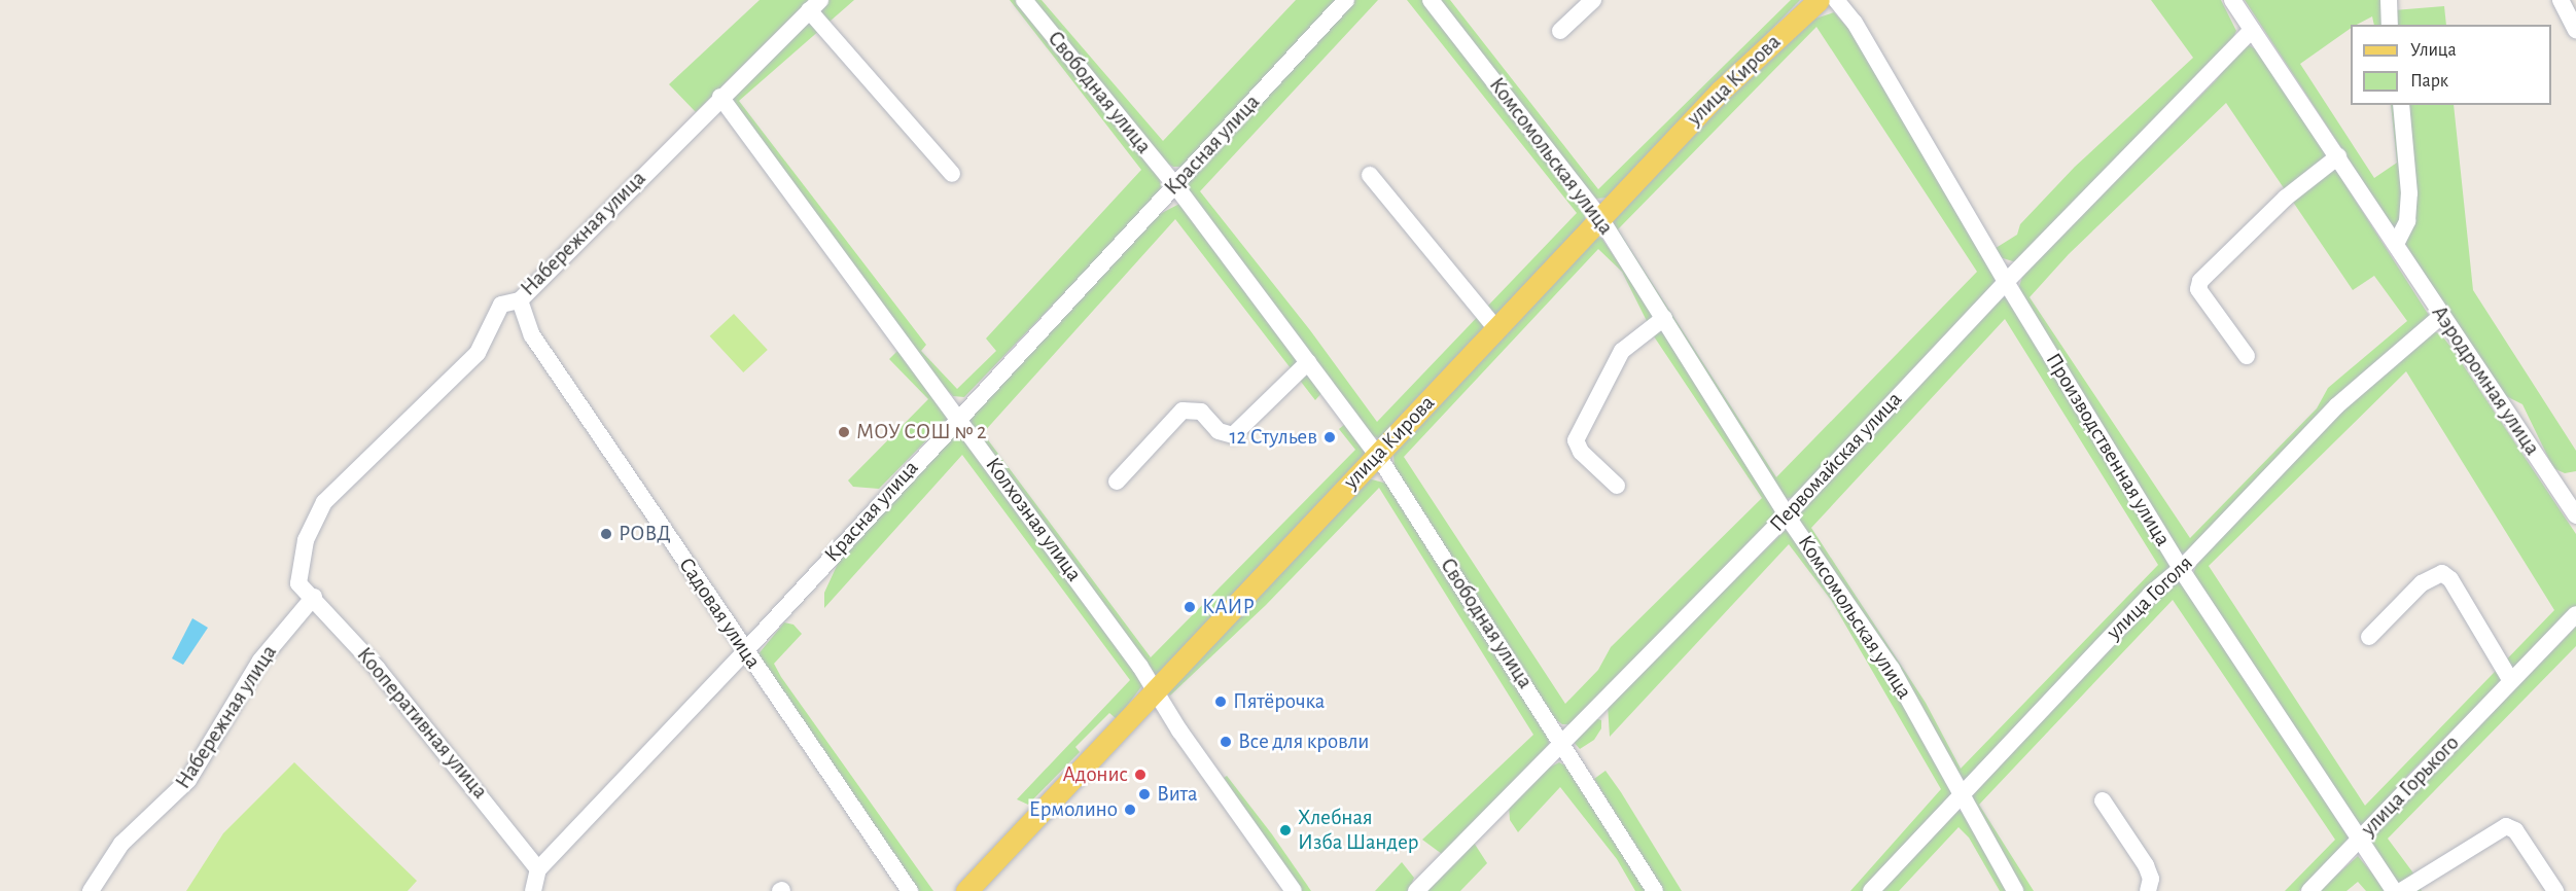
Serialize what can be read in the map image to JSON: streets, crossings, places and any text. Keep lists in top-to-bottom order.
{
  "streets": {
    "main road": ["улица Кирова"],
    "street": [
      "Свободная улица",
      "Красная улица",
      "Комсомольская улица",
      "Набережная улица",
      "Аэродромная улица",
      "Производственная улица",
      "Первомайская улица",
      "Колхозная улица",
      "улица Гоголя",
      "Садовая улица",
      "Кооперативная улица",
      "улица Горького"
    ]
  },
  "crossings": [
    ["улица Кирова", "Свободная улица"],
    ["улица Кирова", "Комсомольская улица"],
    ["улица Кирова", "Колхозная улица"],
    ["Свободная улица", "Красная улица"],
    ["Свободная улица", "Первомайская улица"],
    ["Красная улица", "Колхозная улица"],
    ["Красная улица", "Садовая улица"],
    ["Красная улица", "Кооперативная улица"],
    ["Комсомольская улица", "Первомайская улица"],
    ["Комсомольская улица", "улица Гоголя"],
    ["Набережная улица", "Колхозная улица"],
    ["Набережная улица", "Садовая улица"],
    ["Набережная улица", "Кооперативная улица"],
    ["Аэродромная улица", "Первомайская улица"],
    ["Аэродромная улица", "улица Гоголя"],
    ["Производственная улица", "Первомайская улица"],
    ["Производственная улица", "улица Гоголя"],
    ["Производственная улица", "улица Горького"]
  ],
  "places": [
    "МОУ СОШ № 2",
    "12 Стульев",
    "РОВД",
    "КАИР",
    "Пятёрочка",
    "Все для кровли",
    "Адонис",
    "Вита",
    "Ермолино",
    "Хлебная Изба Шандер"
  ],
  "legend": ["Улица", "Парк"]
}
